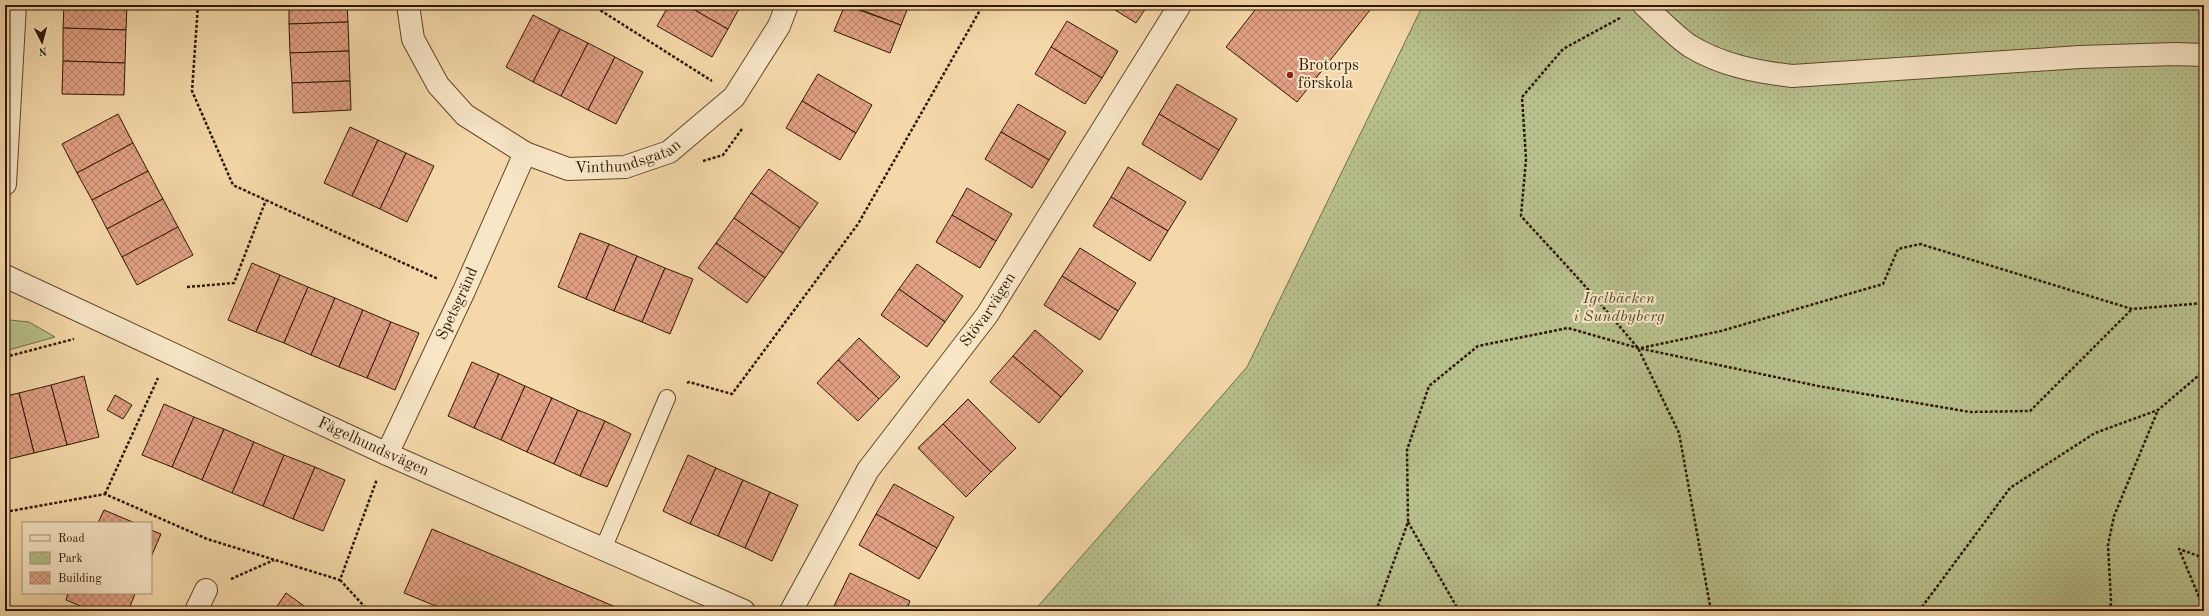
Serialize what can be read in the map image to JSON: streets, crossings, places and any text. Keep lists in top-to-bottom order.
{
  "streets": {
    "street": [
      "Vinthundsgatan",
      "Spetsgränd",
      "Stövarvägen",
      "Fågelhundsvägen"
    ]
  },
  "crossings": [
    ["Vinthundsgatan", "Spetsgränd"],
    ["Spetsgränd", "Fågelhundsvägen"]
  ],
  "parks": ["Igelbäcken i Sundbyberg"],
  "places": ["Brotorps förskola"],
  "legend": ["Road", "Park", "Building"],
  "north": "bottom"
}
